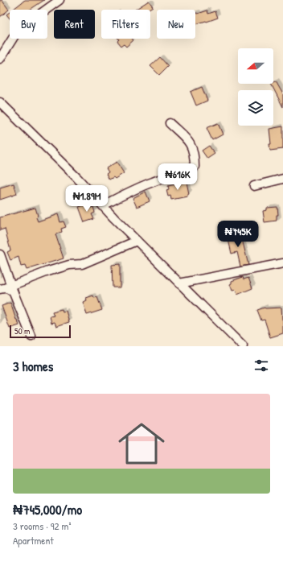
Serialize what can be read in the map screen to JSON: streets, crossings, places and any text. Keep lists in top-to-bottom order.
{
  "scale_bar": "50 m",
  "north": "left",
  "page": {
    "chip": [
      "Buy",
      "Rent",
      "Filters",
      "New"
    ],
    "price": ["₦616K", "₦1.89M", "₦745K"],
    "scale": "50 m",
    "heading": "3 homes",
    "list": [
      {
        "name": "₦745,000/mo",
        "note": "3 rooms · 92 m² · Apartment"
      }
    ]
  }
}
